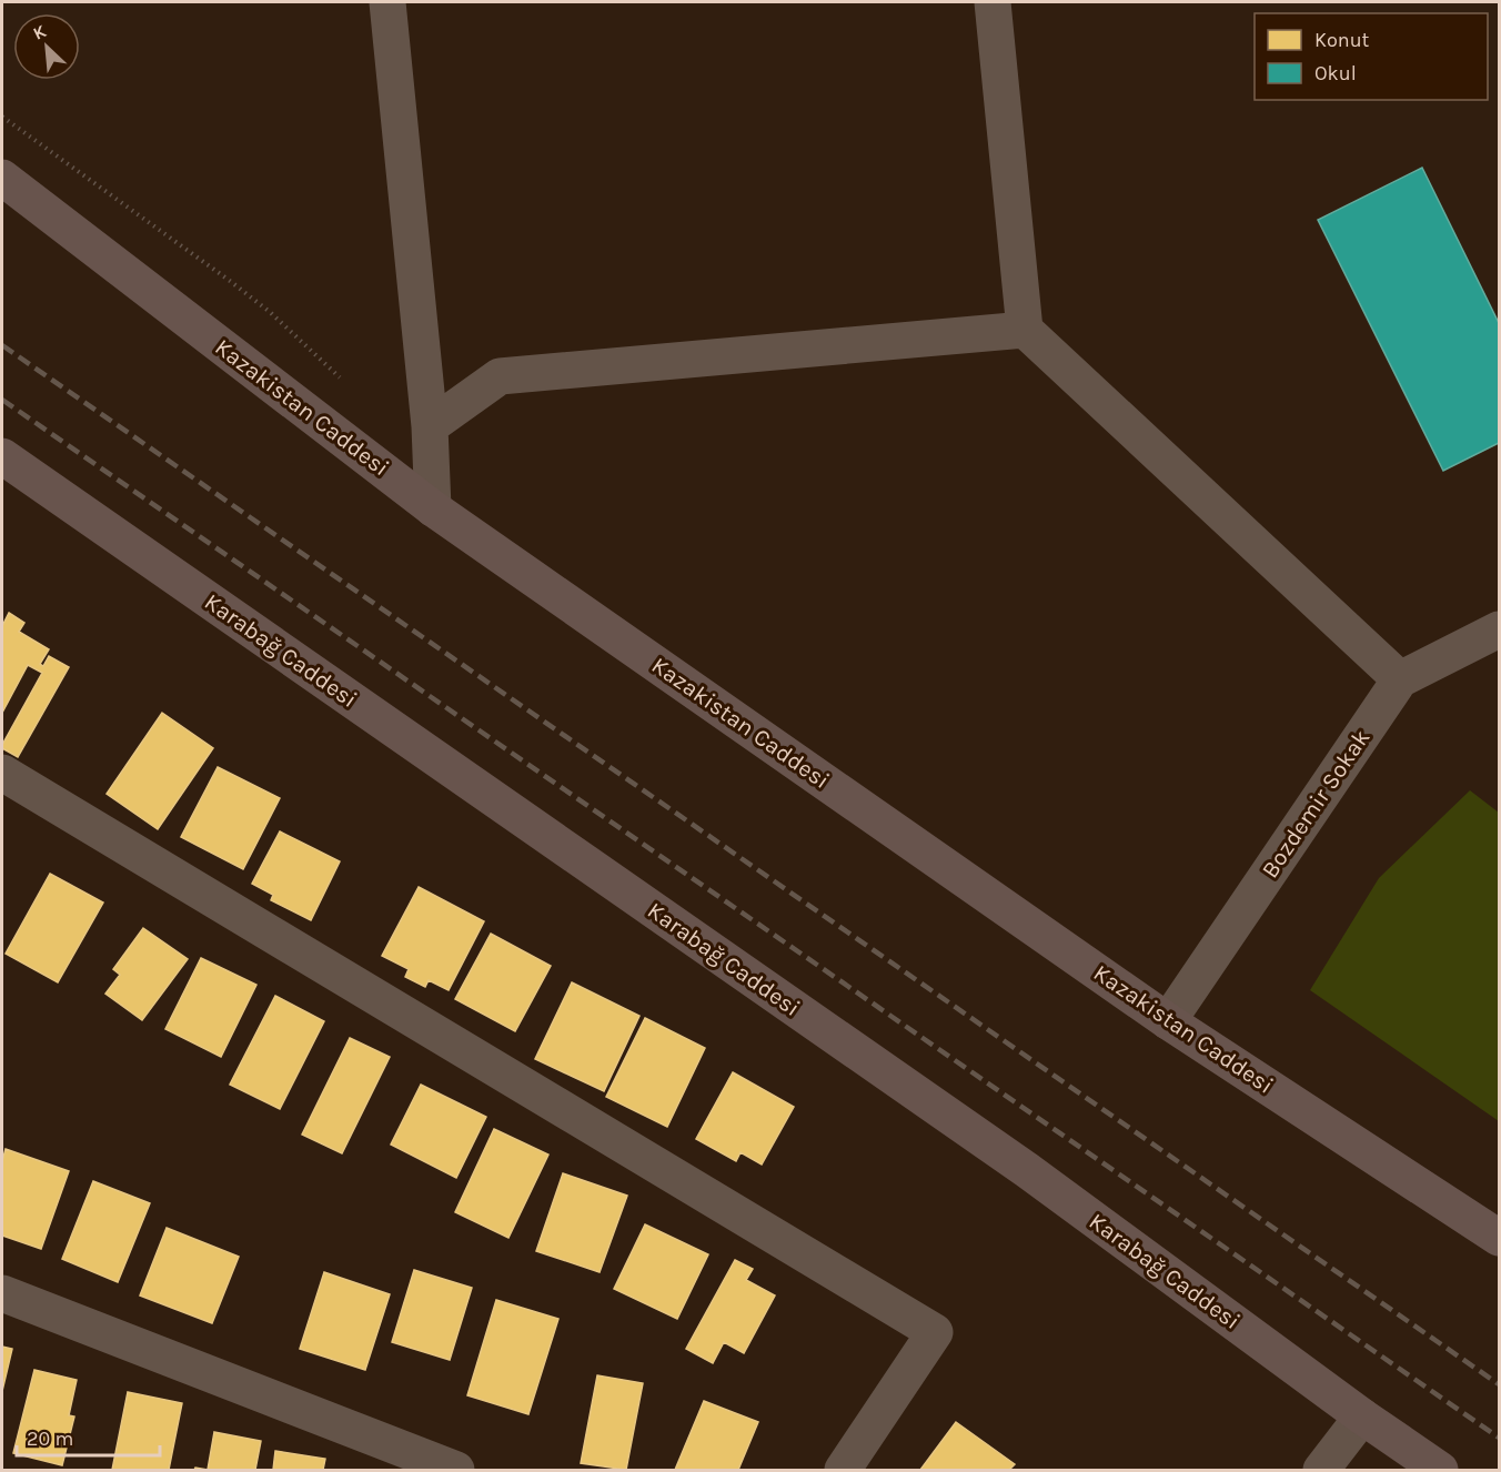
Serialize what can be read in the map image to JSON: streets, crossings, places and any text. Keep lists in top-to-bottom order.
{
  "streets": {
    "main road": ["Kazakistan Caddesi", "Karabağ Caddesi"],
    "street": ["Bozdemir Sokak"]
  },
  "crossings": [
    ["Kazakistan Caddesi", "Bozdemir Sokak"]
  ],
  "legend": ["Konut", "Okul"],
  "scale_bar": "20 m",
  "north": "top left"
}
